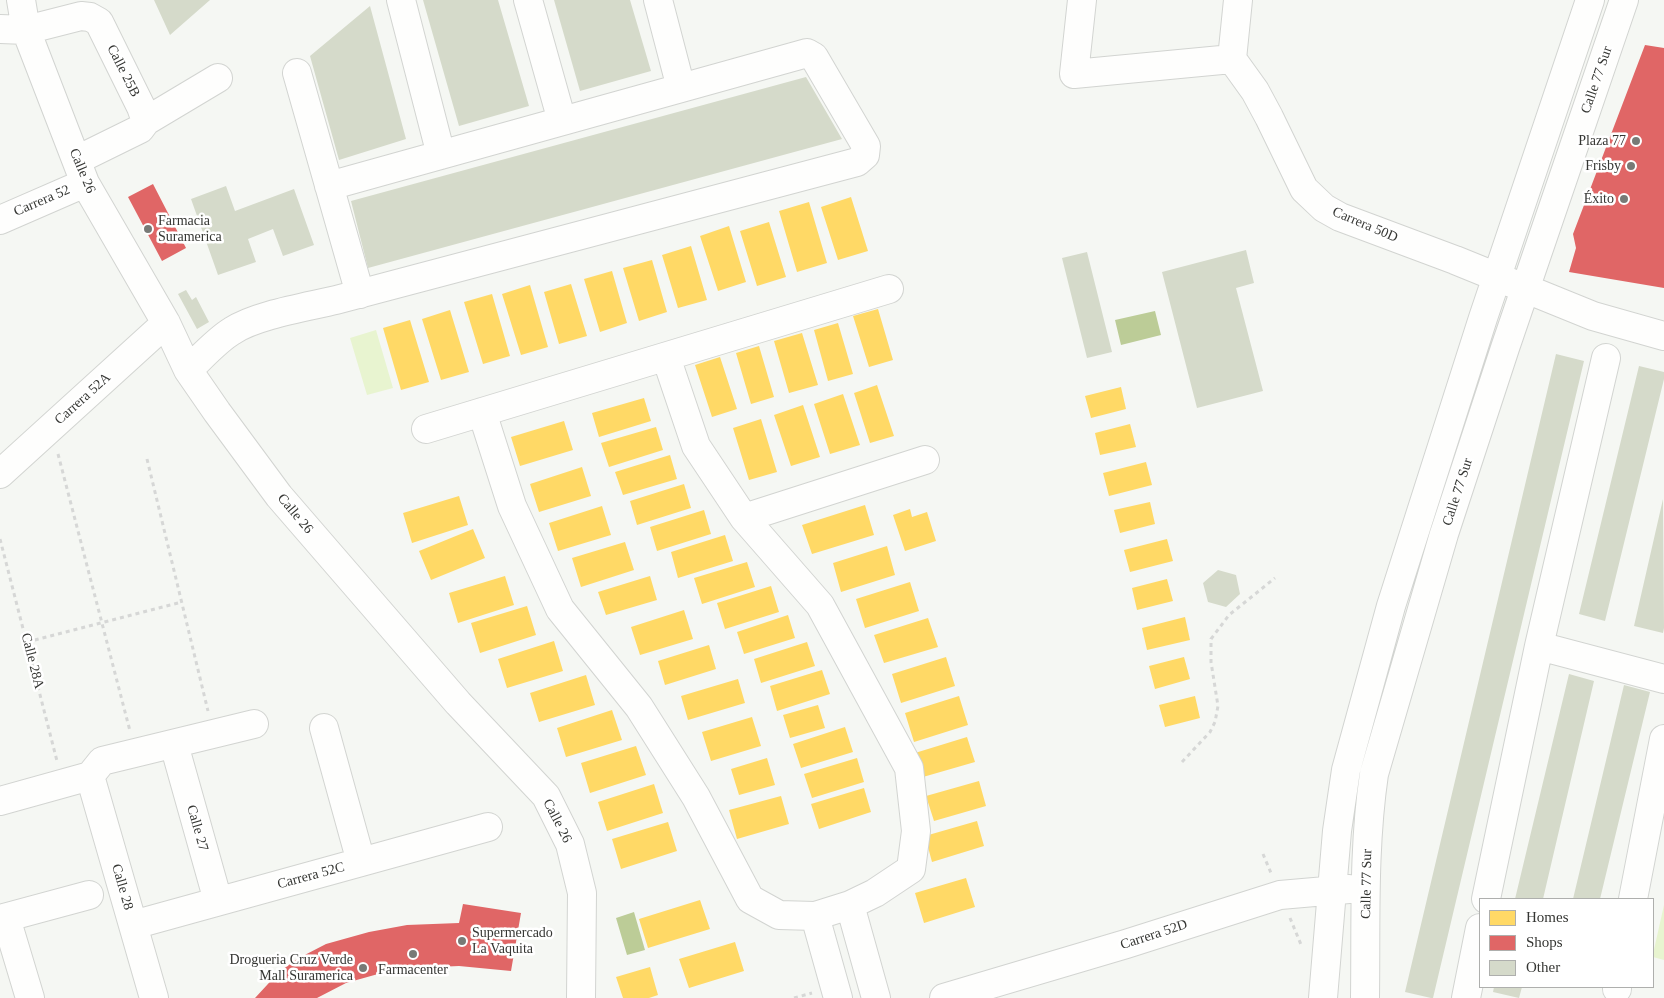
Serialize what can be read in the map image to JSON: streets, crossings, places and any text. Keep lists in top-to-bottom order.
{
  "streets": {
    "street": [
      "Calle 25B",
      "Calle 77 Sur",
      "Calle 26",
      "Carrera 52",
      "Carrera 50D",
      "Carrera 52A",
      "Calle 27",
      "Carrera 52C",
      "Calle 28",
      "Carrera 52D"
    ],
    "path": ["Calle 28A"]
  },
  "crossings": [
    ["Calle 25B", "Calle 26"],
    ["Calle 25B", "Carrera 52"],
    ["Calle 77 Sur", "Carrera 50D"],
    ["Calle 77 Sur", "Carrera 52D"],
    ["Calle 26", "Carrera 52"],
    ["Calle 26", "Carrera 52A"],
    ["Calle 27", "Carrera 52C"],
    ["Carrera 52C", "Calle 28"]
  ],
  "places": [
    "Plaza 77",
    "Frisby",
    "Éxito",
    "Farmacia Suramerica",
    "Supermercado La Vaquita",
    "Farmacenter",
    "Drogueria Cruz Verde Mall Suramerica"
  ],
  "legend": ["Homes", "Shops", "Other"]
}
